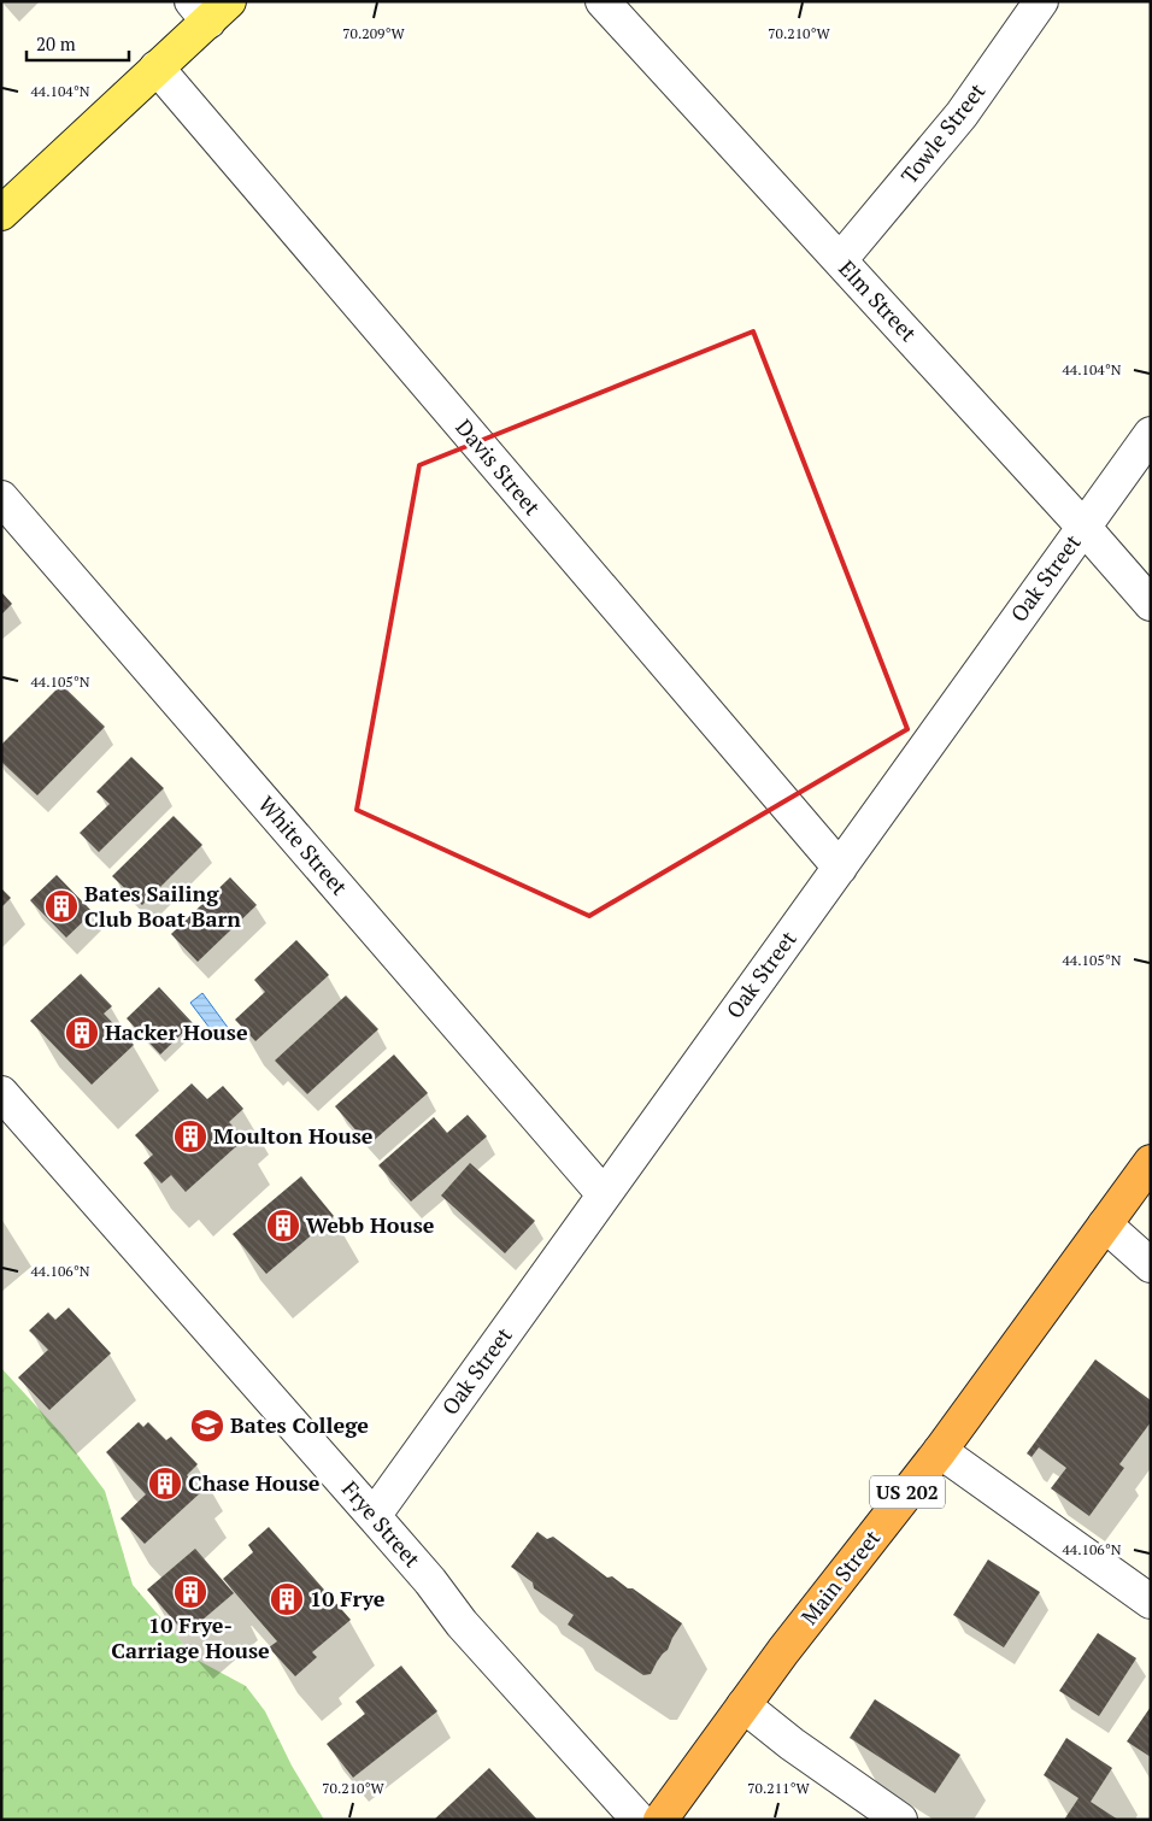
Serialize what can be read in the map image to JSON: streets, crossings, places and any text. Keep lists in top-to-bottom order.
{
  "streets": {
    "highway": ["US 202", "Main Street"],
    "street": [
      "Towle Street",
      "Elm Street",
      "Davis Street",
      "Oak Street",
      "White Street",
      "Frye Street"
    ]
  },
  "crossings": [
    ["Towle Street", "Elm Street"],
    ["Elm Street", "Oak Street"],
    ["Davis Street", "Oak Street"],
    ["Oak Street", "White Street"],
    ["Oak Street", "Frye Street"]
  ],
  "places": {
    "building": [
      "Bates Sailing Club Boat Barn",
      "Hacker House",
      "Moulton House",
      "Webb House",
      "Chase House",
      "10 Frye- Carriage House",
      "10 Frye"
    ],
    "school or university": ["Bates College"]
  },
  "scale_bar": "20 m",
  "coordinates": [
    "70.209°W",
    "70.210°W",
    "44.104°N",
    "44.105°N",
    "44.106°N",
    "70.211°W"
  ]
}
